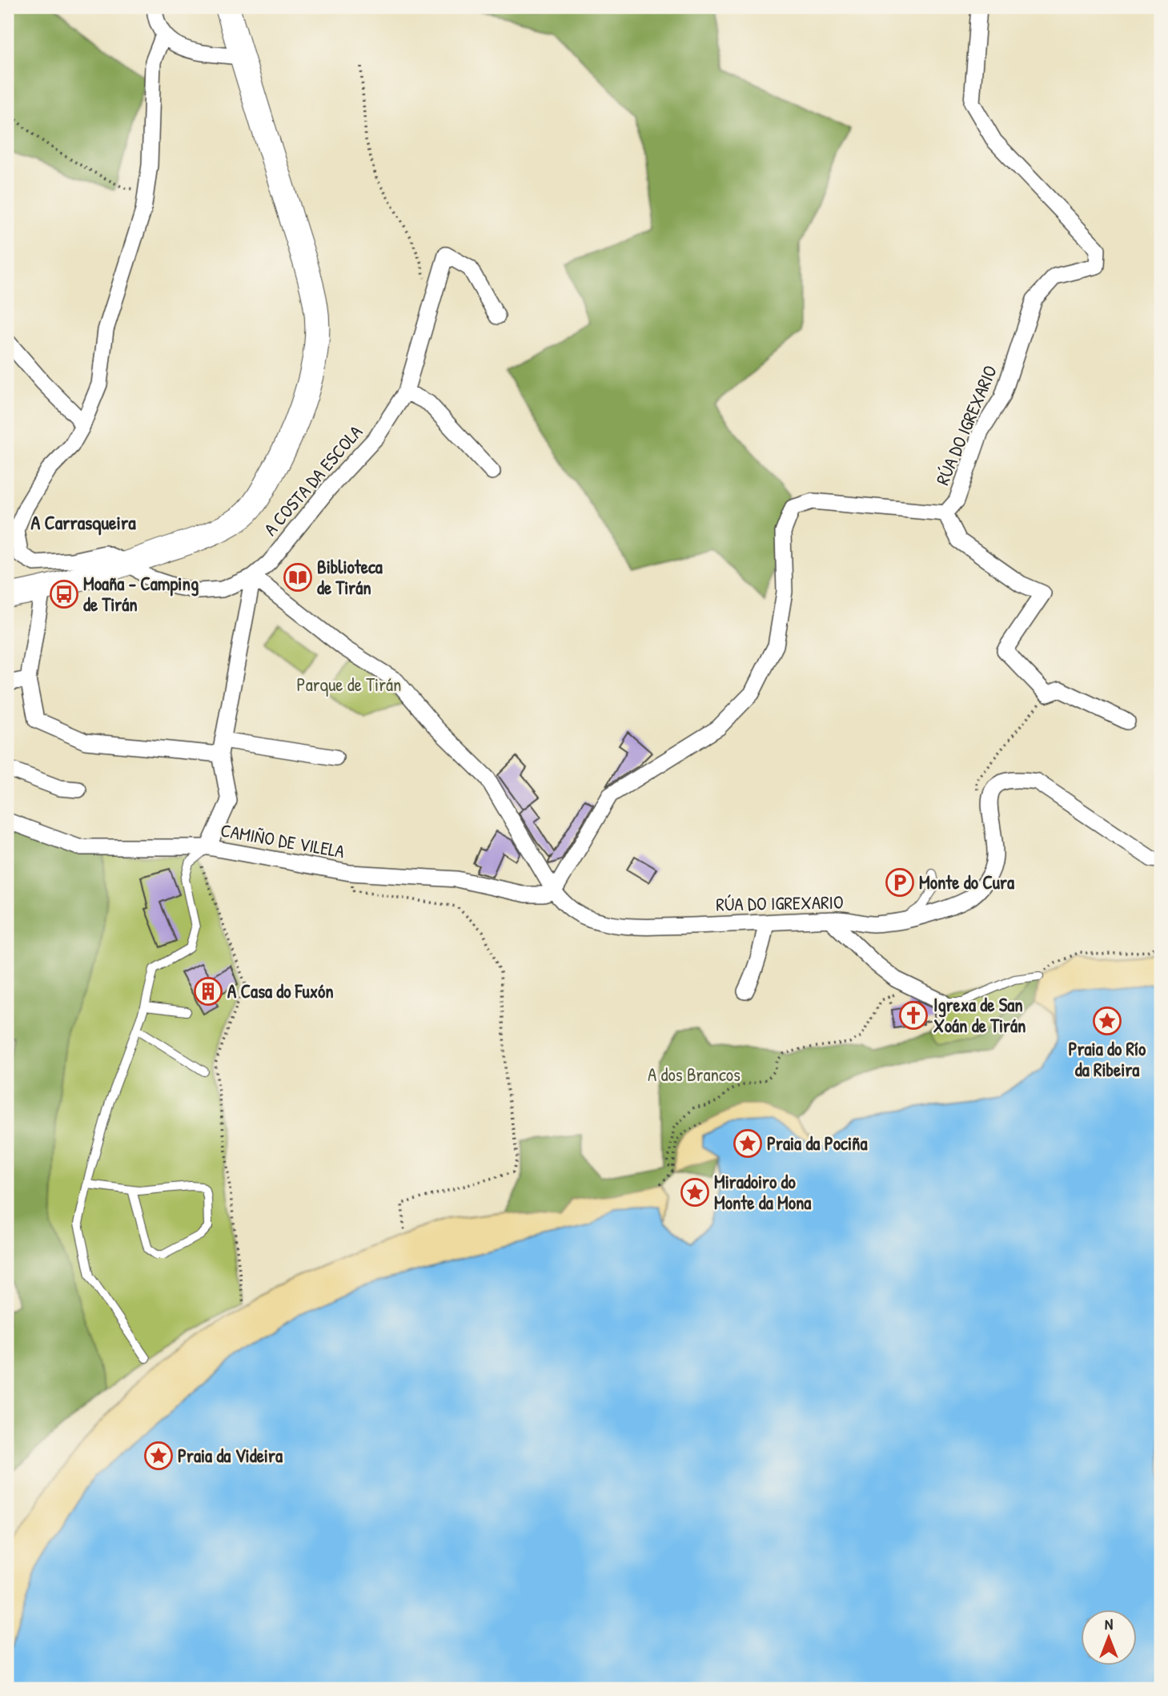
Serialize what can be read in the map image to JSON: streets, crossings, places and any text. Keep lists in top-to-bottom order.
{
  "streets": {
    "street": ["RÚA DO IGREXARIO", "A COSTA DA ESCOLA", "CAMIÑO DE VILELA"]
  },
  "crossings": [
    ["RÚA DO IGREXARIO", "A COSTA DA ESCOLA"],
    ["RÚA DO IGREXARIO", "CAMIÑO DE VILELA"]
  ],
  "districts": ["A Carrasqueira"],
  "parks": ["Parque de Tirán", "A dos Brancos"],
  "places": {
    "library": ["Biblioteca de Tirán"],
    "bus stop": ["Moaña - Camping de Tirán"],
    "parking": ["Monte do Cura"],
    "building": ["A Casa do Fuxón"],
    "church": ["Igrexa de San Xoán de Tirán"],
    "place": [
      "Praia do Río da Ribeira",
      "Praia da Pociña",
      "Miradoiro do Monte da Mona",
      "Praia da Videira"
    ]
  },
  "north": "top"
}
